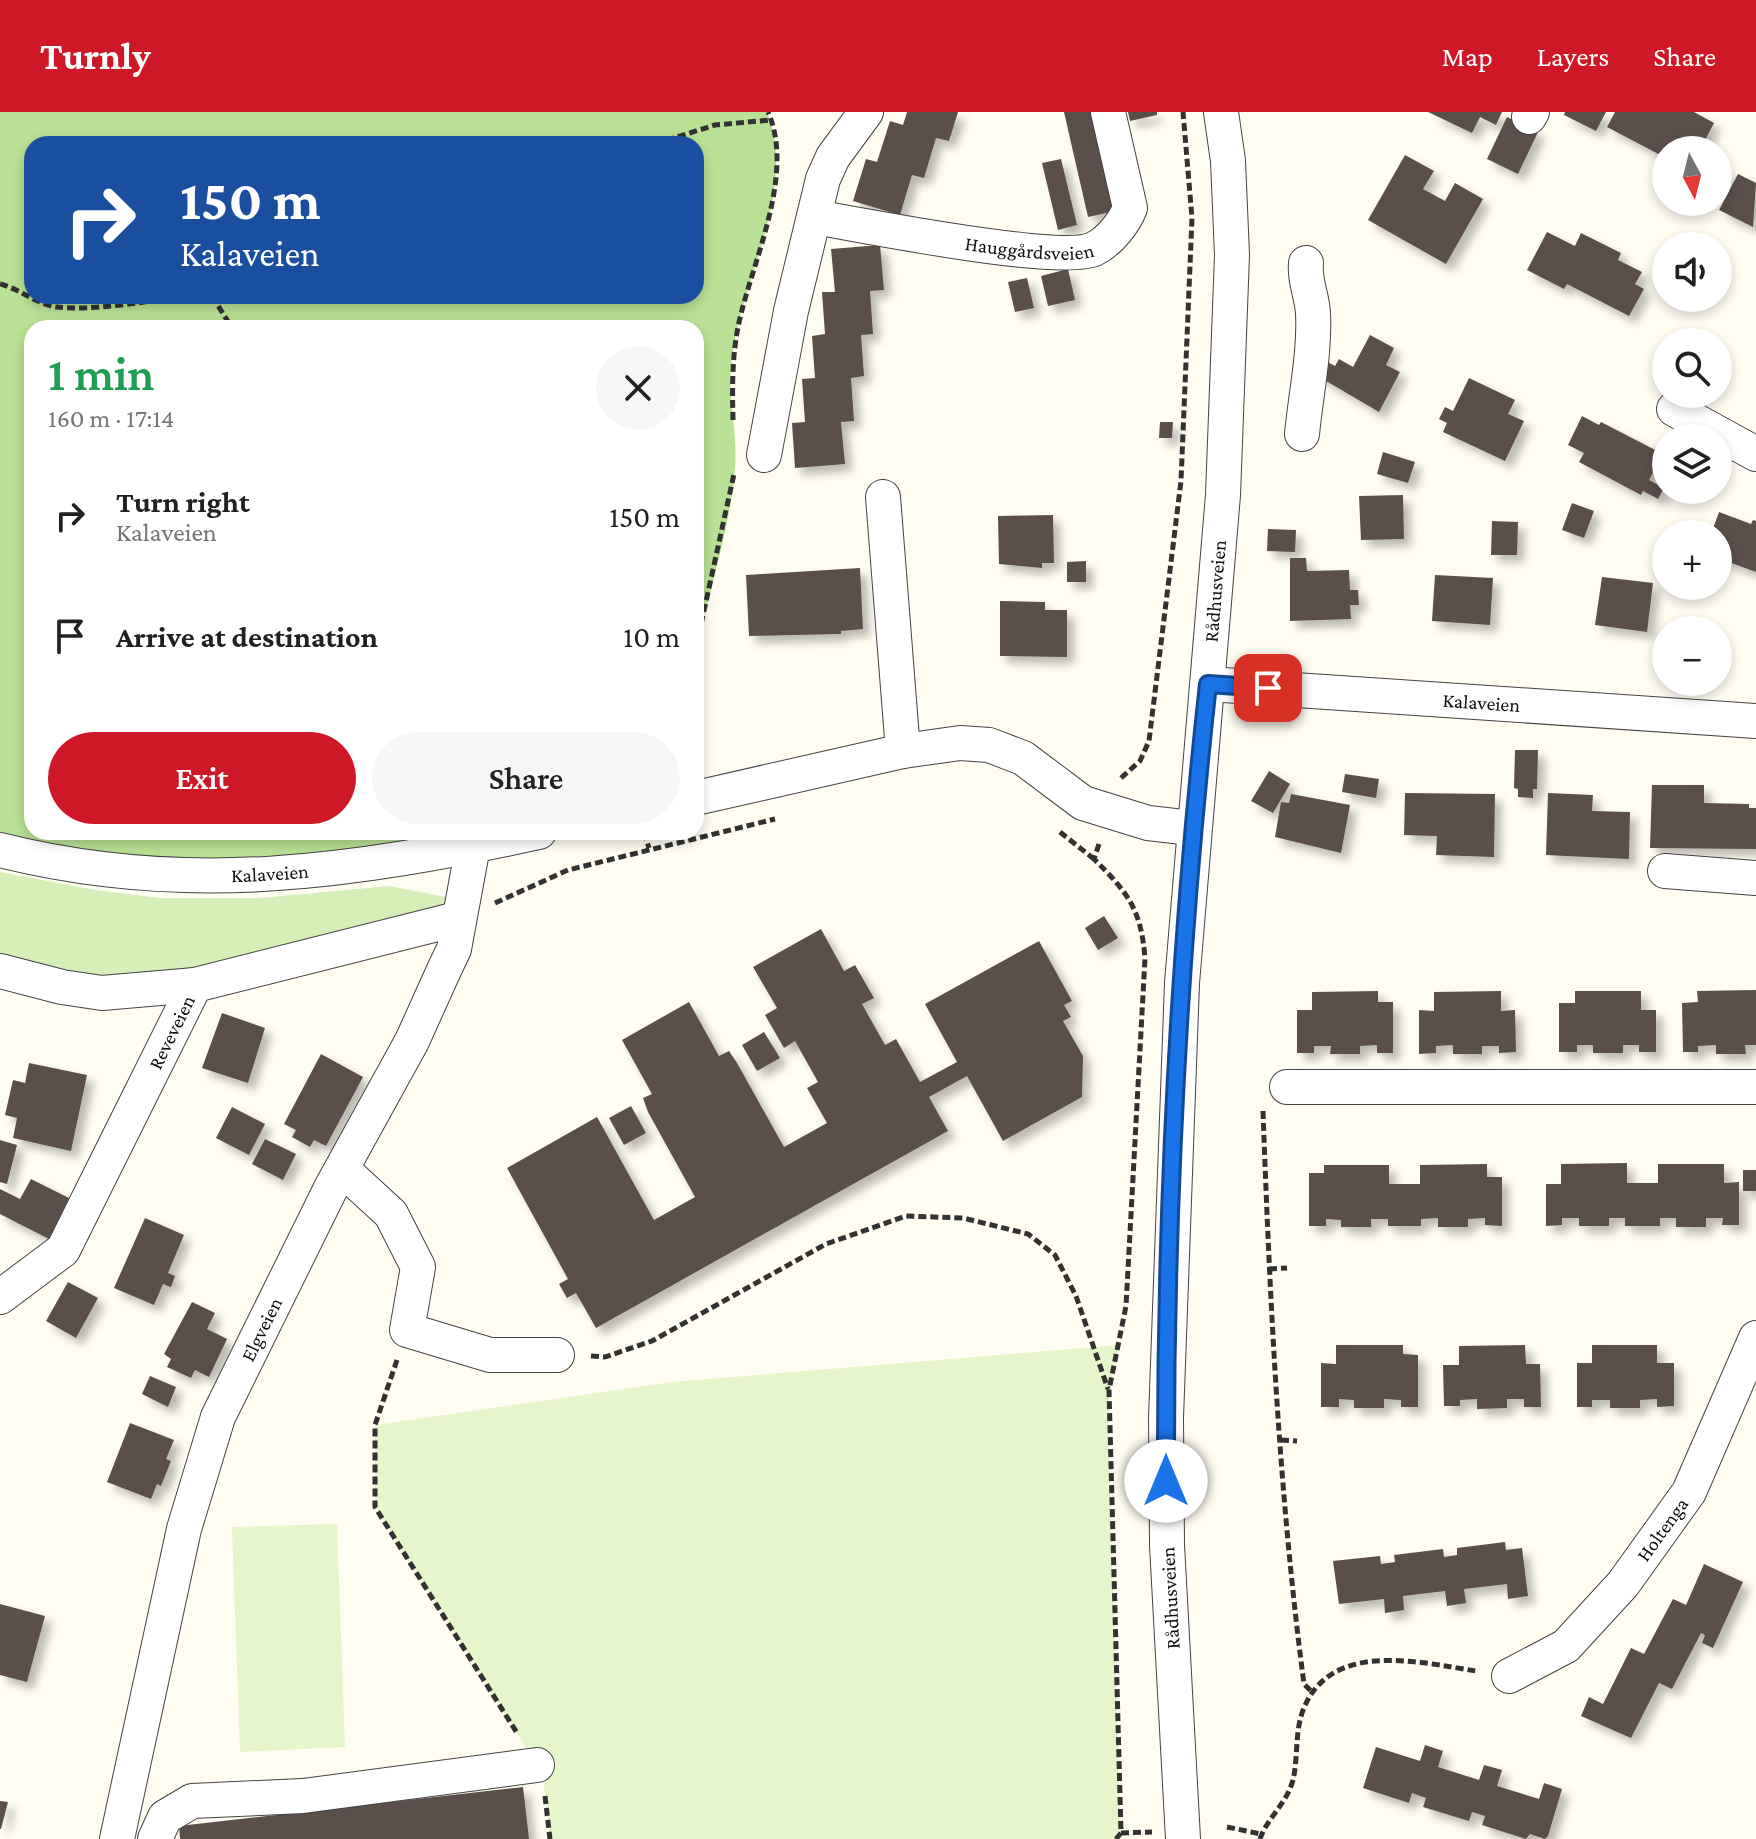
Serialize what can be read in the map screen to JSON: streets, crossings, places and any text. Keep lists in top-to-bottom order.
{
  "streets": {
    "street": [
      "Hauggårdsveien",
      "Rådhusveien",
      "Kalaveien",
      "Reveveien",
      "Elgveien",
      "Holtenga"
    ]
  },
  "crossings": [
    ["Rådhusveien", "Kalaveien"],
    ["Kalaveien", "Elgveien"],
    ["Reveveien", "Elgveien"]
  ],
  "north": "bottom",
  "page": {
    "header": "Turnly",
    "nav": ["Map", "Layers", "Share"],
    "map_buttons": ["+", "−"],
    "turn": ["150 m", "Kalaveien"],
    "heading": ["1 min", "160 m · 17:14"],
    "list": [
      {
        "name": "Turn right",
        "note": "Kalaveien",
        "value": "150 m"
      },
      {
        "name": "Arrive at destination",
        "value": "10 m"
      }
    ],
    "buttons": ["Exit", "Share"]
  }
}
